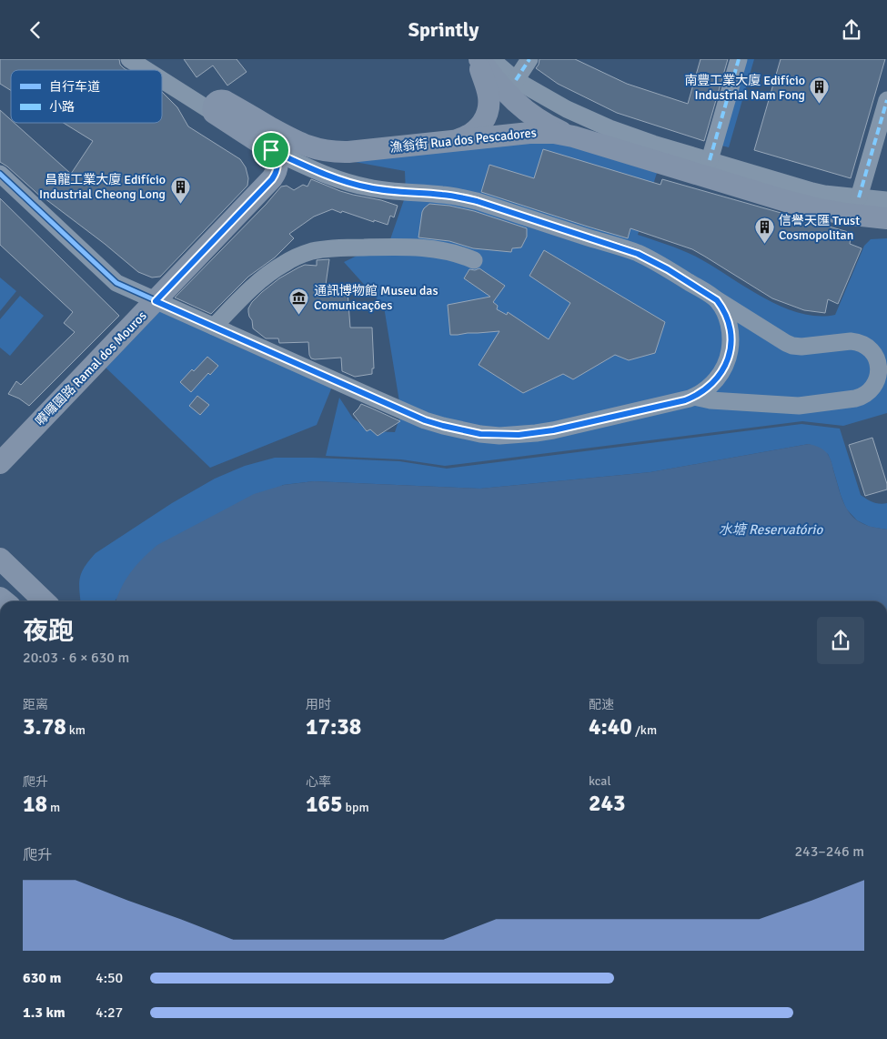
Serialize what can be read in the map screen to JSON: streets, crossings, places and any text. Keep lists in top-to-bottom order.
{
  "streets": {
    "main road": ["漁翁街 Rua dos Pescadores", "嚤囉園路 Ramal dos Mouros"]
  },
  "water": ["水塘 Reservatório"],
  "places": {
    "building": ["南豐工業大廈 Edifício Industrial Nam Fong", "昌龍工業大廈 Edifício Industrial Cheong Long", "信譽天匯 Trust Cosmopolitan"],
    "museum": ["通訊博物館 Museu das Comunicações"]
  },
  "legend": ["自行车道", "小路"],
  "page": {
    "header": "Sprintly",
    "heading": ["夜跑", "20:03 · 6 × 630 m"],
    "stats": [
      ["距离", "3.78 km"],
      ["用时", "17:38"],
      ["配速", "4:40 /km"],
      ["爬升", "18 m"],
      ["心率", "165 bpm"],
      ["kcal", "243"]
    ],
    "chart": ["爬升", "243–246 m"],
    "list": [
      {
        "name": "630 m",
        "note": "4:50"
      },
      {
        "name": "1.3 km",
        "note": "4:27"
      }
    ]
  }
}
